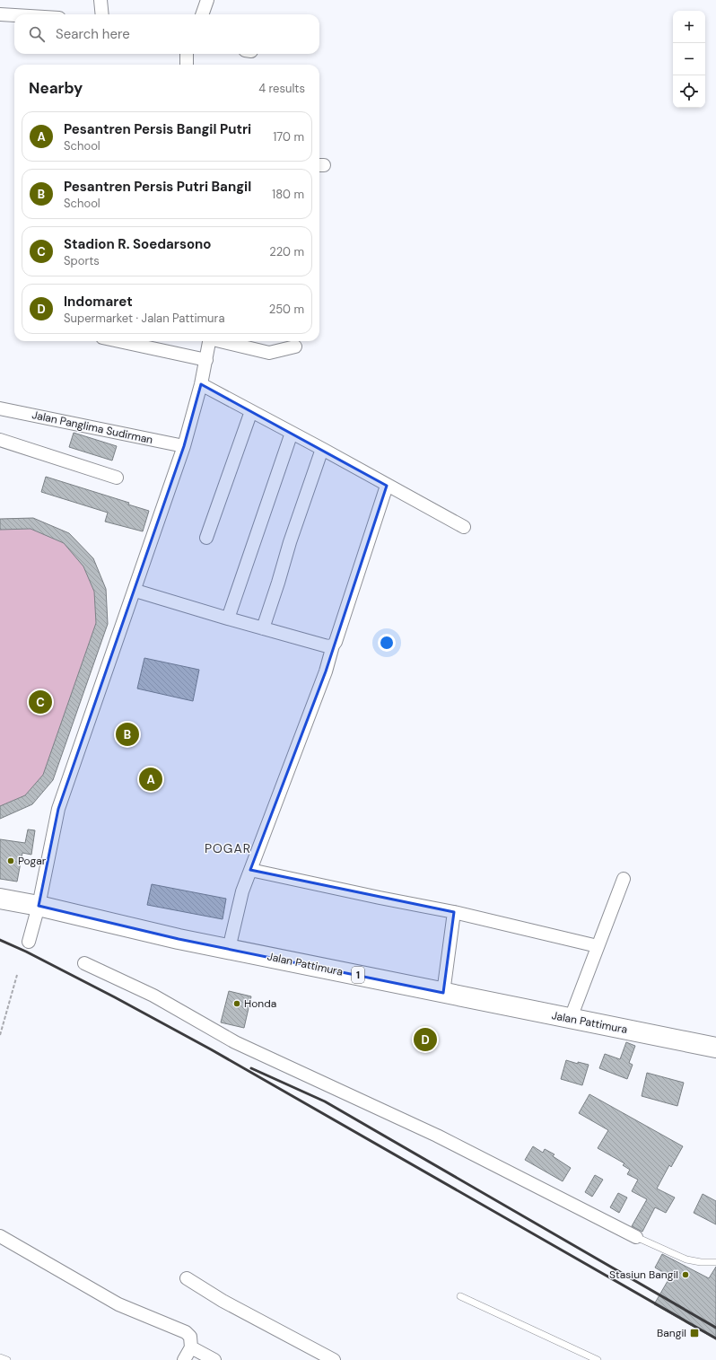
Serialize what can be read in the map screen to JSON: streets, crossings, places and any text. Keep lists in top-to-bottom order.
{
  "streets": {
    "highway": ["Jalan Pattimura", "1"],
    "street": ["Jalan Panglima Sudirman"]
  },
  "districts": ["POGAR"],
  "places": {
    "other": ["Pogar", "Honda", "Stasiun Bangil"],
    "transit": ["Bangil"]
  },
  "page": {
    "map_buttons": ["+", "−"],
    "search": "Search here",
    "heading": ["Nearby", "4 results"],
    "list": [
      {
        "mark": "A",
        "name": "Pesantren Persis Bangil Putri",
        "note": "School",
        "value": "170 m"
      },
      {
        "mark": "B",
        "name": "Pesantren Persis Putri Bangil",
        "note": "School",
        "value": "180 m"
      },
      {
        "mark": "C",
        "name": "Stadion R. Soedarsono",
        "note": "Sports",
        "value": "220 m"
      },
      {
        "mark": "D",
        "name": "Indomaret",
        "note": "Supermarket · Jalan Pattimura",
        "value": "250 m"
      }
    ],
    "pins": [
      "C",
      "B",
      "A",
      "D"
    ]
  }
}
